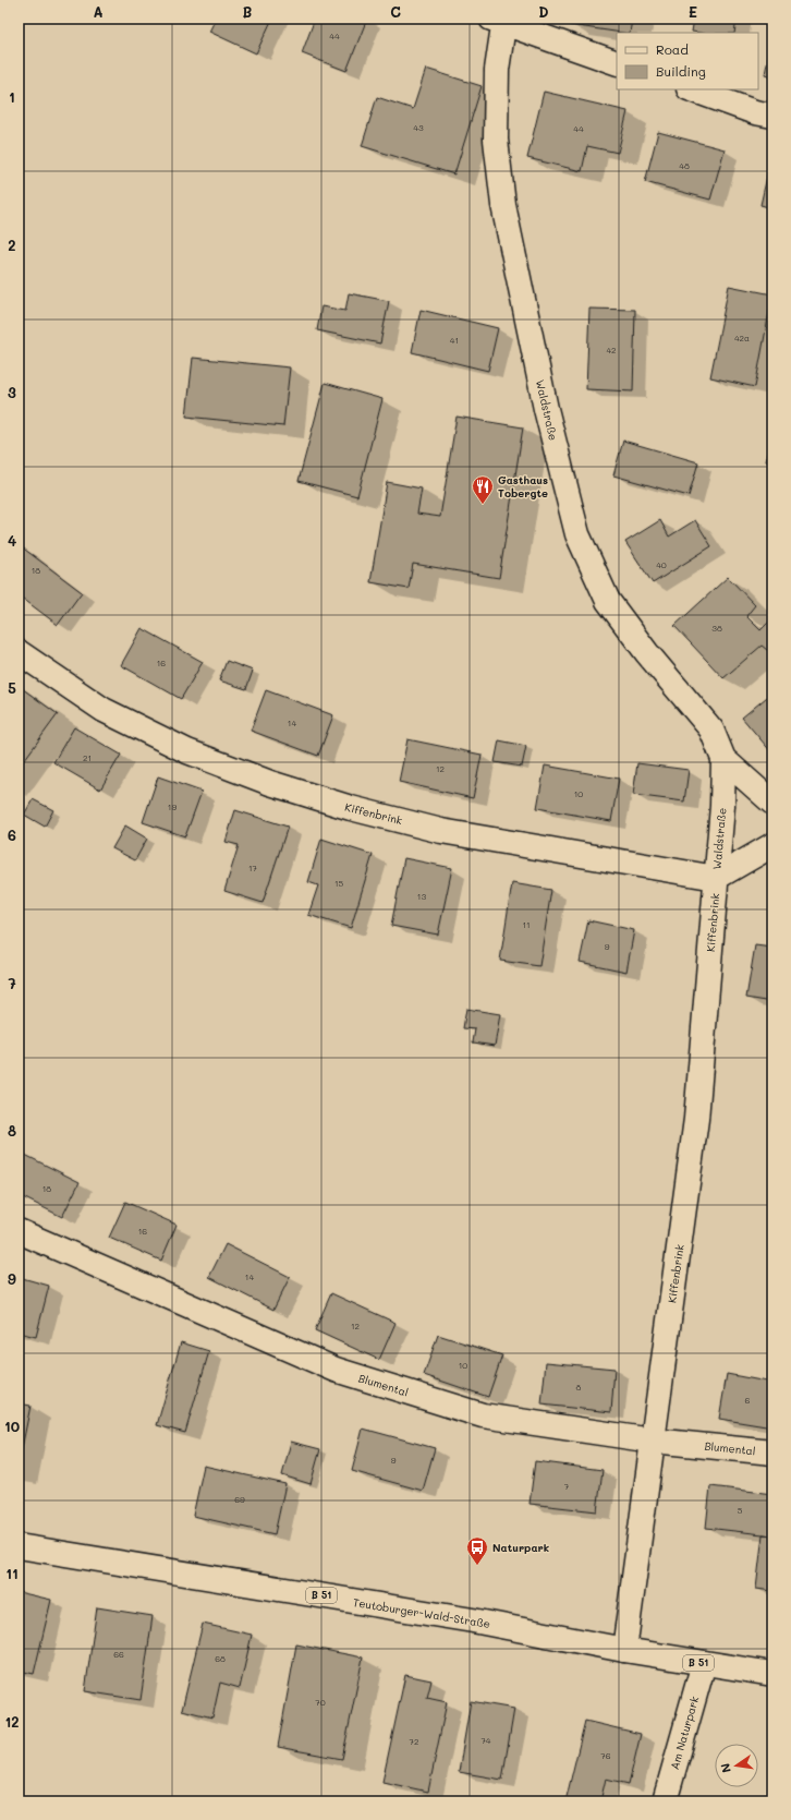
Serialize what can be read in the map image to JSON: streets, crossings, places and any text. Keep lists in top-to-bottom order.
{
  "streets": {
    "street": [
      "Waldstraße",
      "Kiffenbrink",
      "Blumental",
      "B 51",
      "Teutoburger-Wald-Straße",
      "Am Naturpark"
    ]
  },
  "crossings": [
    ["Waldstraße", "Kiffenbrink"],
    ["Kiffenbrink", "Blumental"],
    ["Kiffenbrink", "Teutoburger-Wald-Straße"],
    ["Teutoburger-Wald-Straße", "Am Naturpark"]
  ],
  "places": {
    "restaurant": ["Gasthaus Tobergte"],
    "bus stop": ["Naturpark"]
  },
  "house_numbers": [
    "44",
    "43",
    "44",
    "48",
    "42a",
    "41",
    "42",
    "40",
    "18",
    "38",
    "16",
    "14",
    "21",
    "12",
    "10",
    "19",
    "17",
    "15",
    "13",
    "11",
    "9",
    "18",
    "16",
    "14",
    "12",
    "10",
    "8",
    "6",
    "9",
    "7",
    "69",
    "5",
    "66",
    "68",
    "70",
    "74",
    "72",
    "76"
  ],
  "legend": ["Road", "Building"],
  "north": "left",
  "grid": {
    "columns": [
      "A",
      "B",
      "C",
      "D",
      "E"
    ],
    "rows": [
      "1",
      "2",
      "3",
      "4",
      "5",
      "6",
      "7",
      "8",
      "9",
      "10",
      "11",
      "12"
    ]
  }
}
